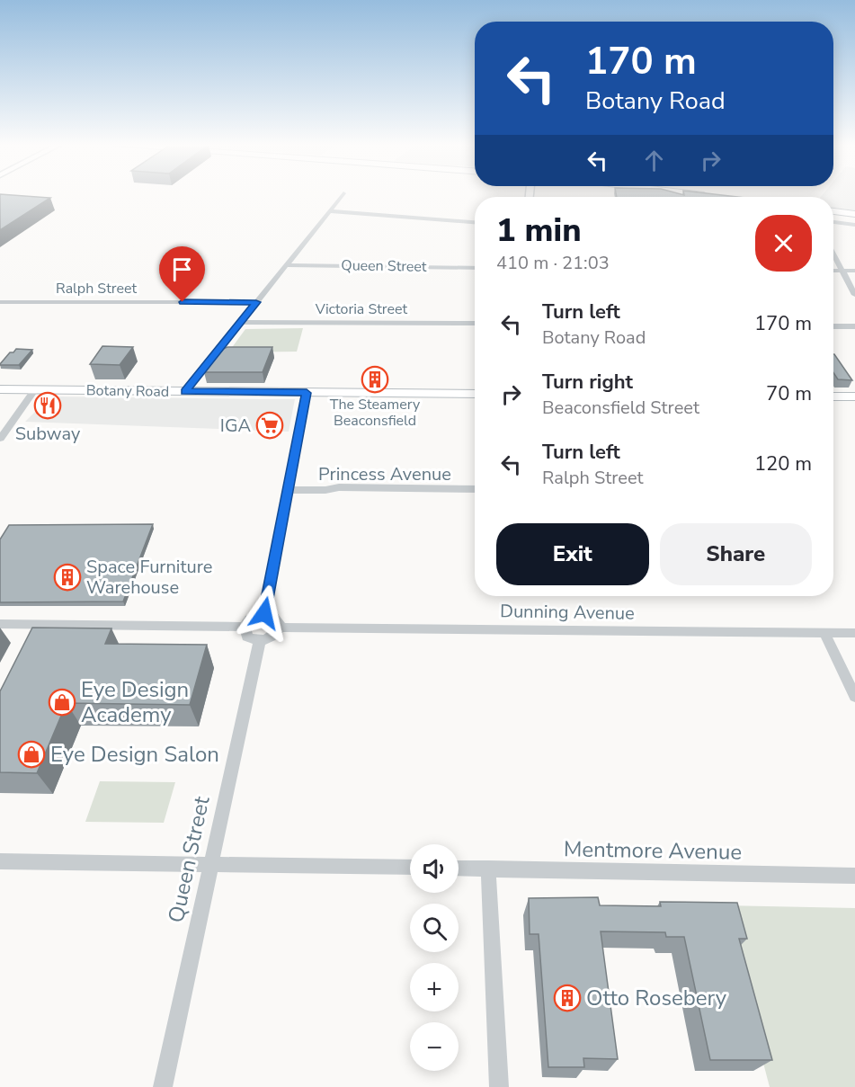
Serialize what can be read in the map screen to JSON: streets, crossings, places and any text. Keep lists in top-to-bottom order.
{
  "streets": {
    "main road": ["Botany Road"],
    "street": [
      "Queen Street",
      "Ralph Street",
      "Victoria Street",
      "Princess Avenue",
      "Dunning Avenue",
      "Mentmore Avenue"
    ]
  },
  "crossings": [
    ["Queen Street", "Dunning Avenue"]
  ],
  "places": {
    "building": ["The Steamery Beaconsfield", "Space Furniture Warehouse", "Otto Rosebery"],
    "restaurant": ["Subway"],
    "supermarket": ["IGA"],
    "shop": ["Eye Design Academy", "Eye Design Salon"]
  },
  "page": {
    "turn": ["170 m", "Botany Road"],
    "heading": ["1 min", "410 m · 21:03"],
    "list": [
      {
        "name": "Turn left",
        "note": "Botany Road",
        "value": "170 m"
      },
      {
        "name": "Turn right",
        "note": "Beaconsfield Street",
        "value": "70 m"
      },
      {
        "name": "Turn left",
        "note": "Ralph Street",
        "value": "120 m"
      }
    ],
    "buttons": ["Exit", "Share"],
    "map_buttons": ["+", "−"]
  }
}
